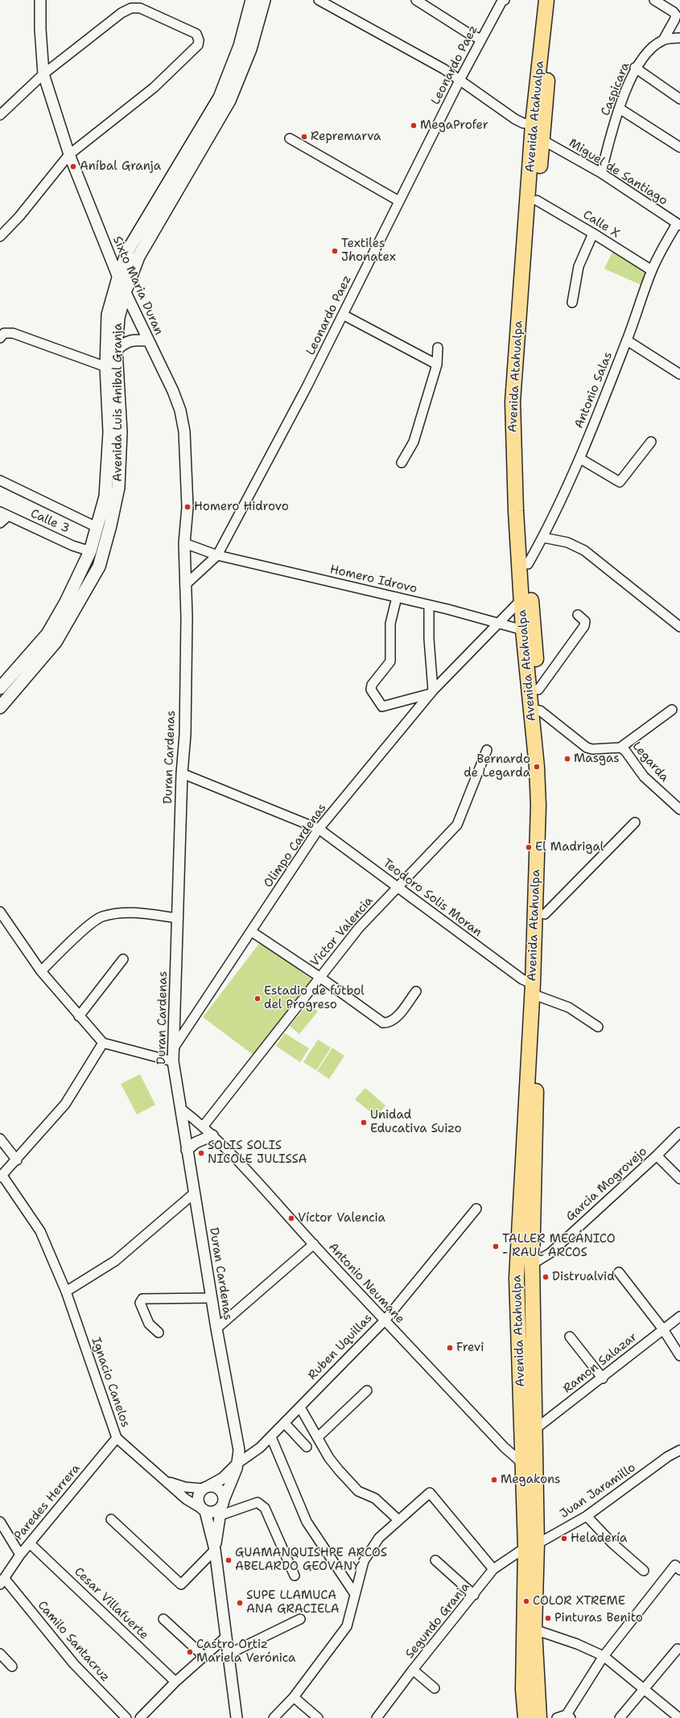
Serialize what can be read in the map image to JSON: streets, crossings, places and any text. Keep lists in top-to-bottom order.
{
  "streets": {
    "highway": ["Avenida Atahualpa"],
    "main road": ["Avenida Luis Anibal Granja"],
    "street": [
      "Leonardo Paez",
      "Caspicara",
      "Miguel de Santiago",
      "Calle X",
      "Sixto Maria Duran",
      "Antonio Salas",
      "Calle 3",
      "Homero Idrovo",
      "Duran Cardenas",
      "Legarda",
      "Olimpo Cardenas",
      "Teodoro Solis Moran",
      "Victor Valencia",
      "Garcia Mogrovejo",
      "Antonio Neumane",
      "Ruben Uquillas",
      "Ramon Salazar",
      "Ignacio Canelos",
      "Juan Jaramillo",
      "Paredes Herrera",
      "Cesar Villafuerte",
      "Segundo Granja",
      "Camilo Santacruz"
    ]
  },
  "crossings": [
    ["Leonardo Paez", "Homero Idrovo"],
    ["Caspicara", "Miguel de Santiago"],
    ["Avenida Atahualpa", "Miguel de Santiago"],
    ["Avenida Atahualpa", "Calle X"],
    ["Avenida Atahualpa", "Antonio Salas"],
    ["Avenida Atahualpa", "Homero Idrovo"],
    ["Avenida Atahualpa", "Legarda"],
    ["Avenida Atahualpa", "Olimpo Cardenas"],
    ["Avenida Atahualpa", "Teodoro Solis Moran"],
    ["Avenida Atahualpa", "Garcia Mogrovejo"],
    ["Avenida Atahualpa", "Antonio Neumane"],
    ["Avenida Atahualpa", "Ramon Salazar"],
    ["Avenida Atahualpa", "Juan Jaramillo"],
    ["Avenida Atahualpa", "Segundo Granja"],
    ["Miguel de Santiago", "Antonio Salas"],
    ["Calle X", "Antonio Salas"],
    ["Sixto Maria Duran", "Avenida Luis Anibal Granja"],
    ["Sixto Maria Duran", "Homero Idrovo"],
    ["Sixto Maria Duran", "Duran Cardenas"],
    ["Avenida Luis Anibal Granja", "Calle 3"],
    ["Homero Idrovo", "Olimpo Cardenas"],
    ["Duran Cardenas", "Olimpo Cardenas"],
    ["Duran Cardenas", "Teodoro Solis Moran"],
    ["Duran Cardenas", "Antonio Neumane"],
    ["Duran Cardenas", "Ruben Uquillas"],
    ["Olimpo Cardenas", "Teodoro Solis Moran"],
    ["Teodoro Solis Moran", "Victor Valencia"],
    ["Victor Valencia", "Antonio Neumane"],
    ["Antonio Neumane", "Ruben Uquillas"],
    ["Ignacio Canelos", "Paredes Herrera"],
    ["Juan Jaramillo", "Segundo Granja"],
    ["Paredes Herrera", "Cesar Villafuerte"],
    ["Paredes Herrera", "Camilo Santacruz"]
  ],
  "places": [
    "MegaProfer",
    "Repremarva",
    "Aníbal Granja",
    "Textiles Jhonatex",
    "Homero Hidrovo",
    "Masgas",
    "Bernardo de Legarda",
    "El Madrigal",
    "Estadio de fútbol del Progreso",
    "Unidad Educativa Suizo",
    "SOLIS SOLIS NICOLE JULISSA",
    "Víctor Valencia",
    "TALLER MECÁNICO - RAUL ARCOS",
    "Distrualvid",
    "Frevi",
    "Megakons",
    "Heladería",
    "GUAMANQUISHPE ARCOS ABELARDO GEOVANY",
    "COLOR XTREME",
    "SUPE LLAMUCA ANA GRACIELA",
    "Pinturas Benito",
    "Castro Ortiz Mariela Verónica"
  ]
}
